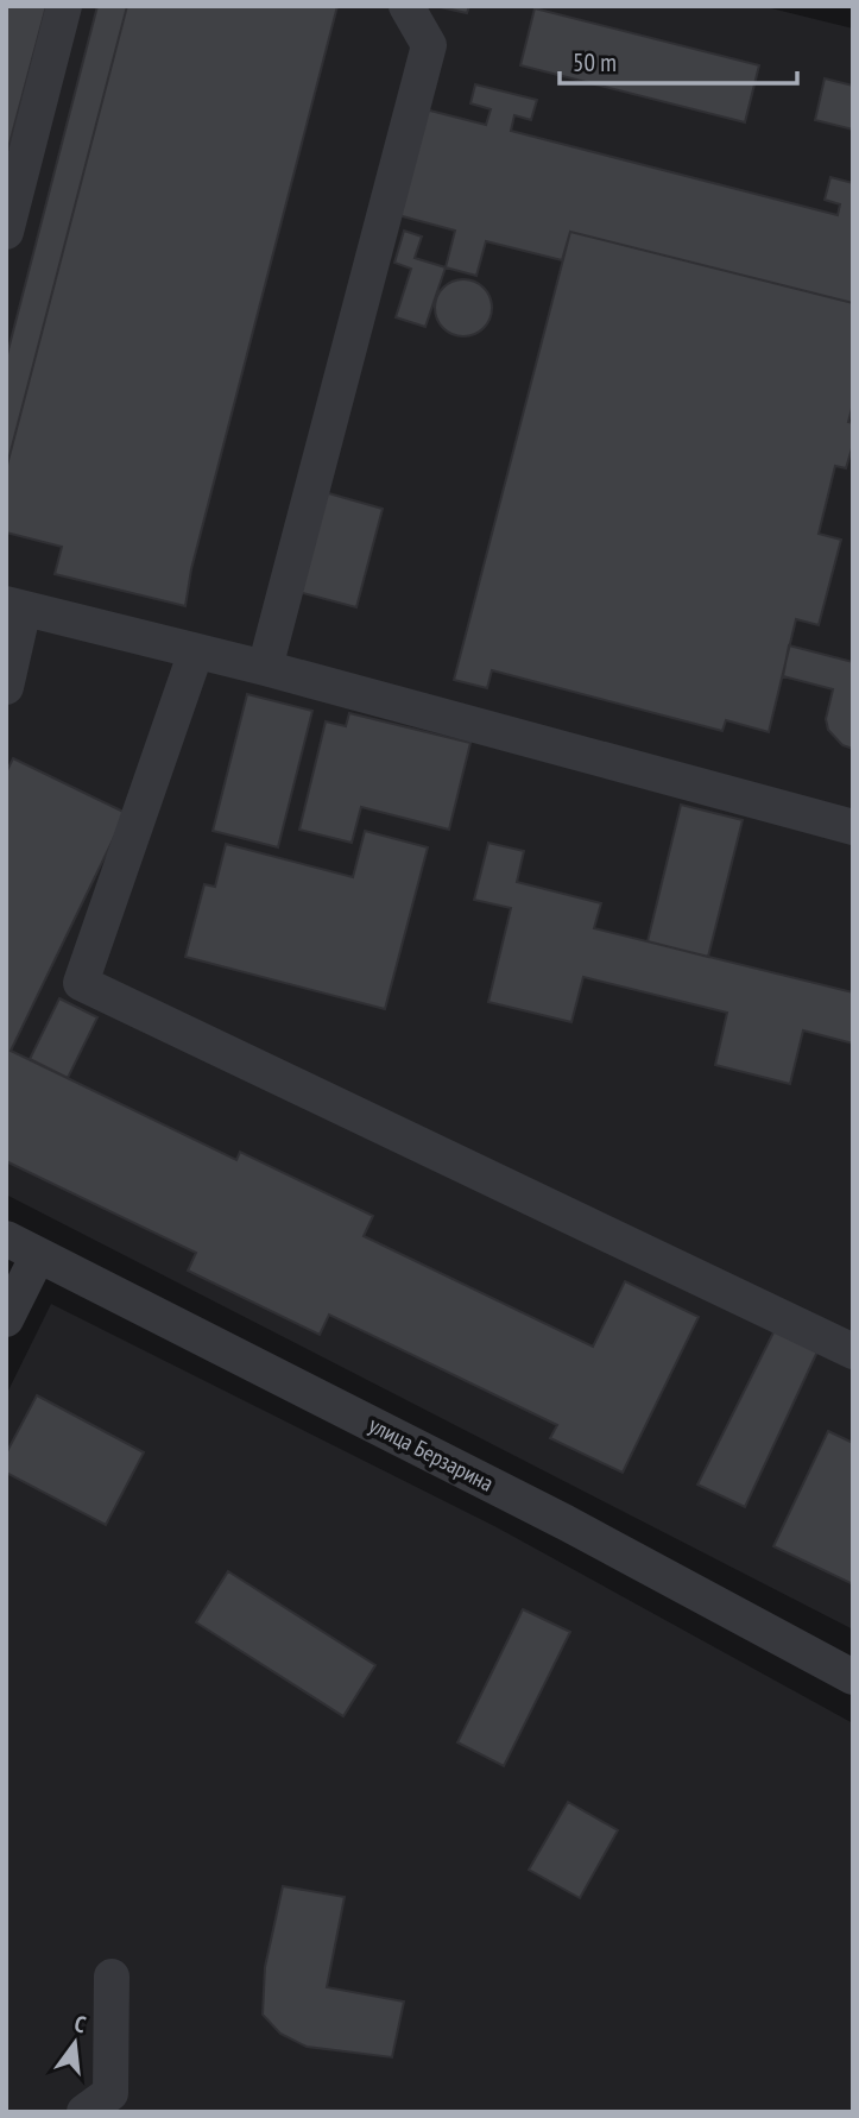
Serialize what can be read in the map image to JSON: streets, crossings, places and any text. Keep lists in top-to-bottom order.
{
  "streets": {
    "street": ["улица Берзарина"]
  },
  "scale_bar": "50 m",
  "north": "top"
}
